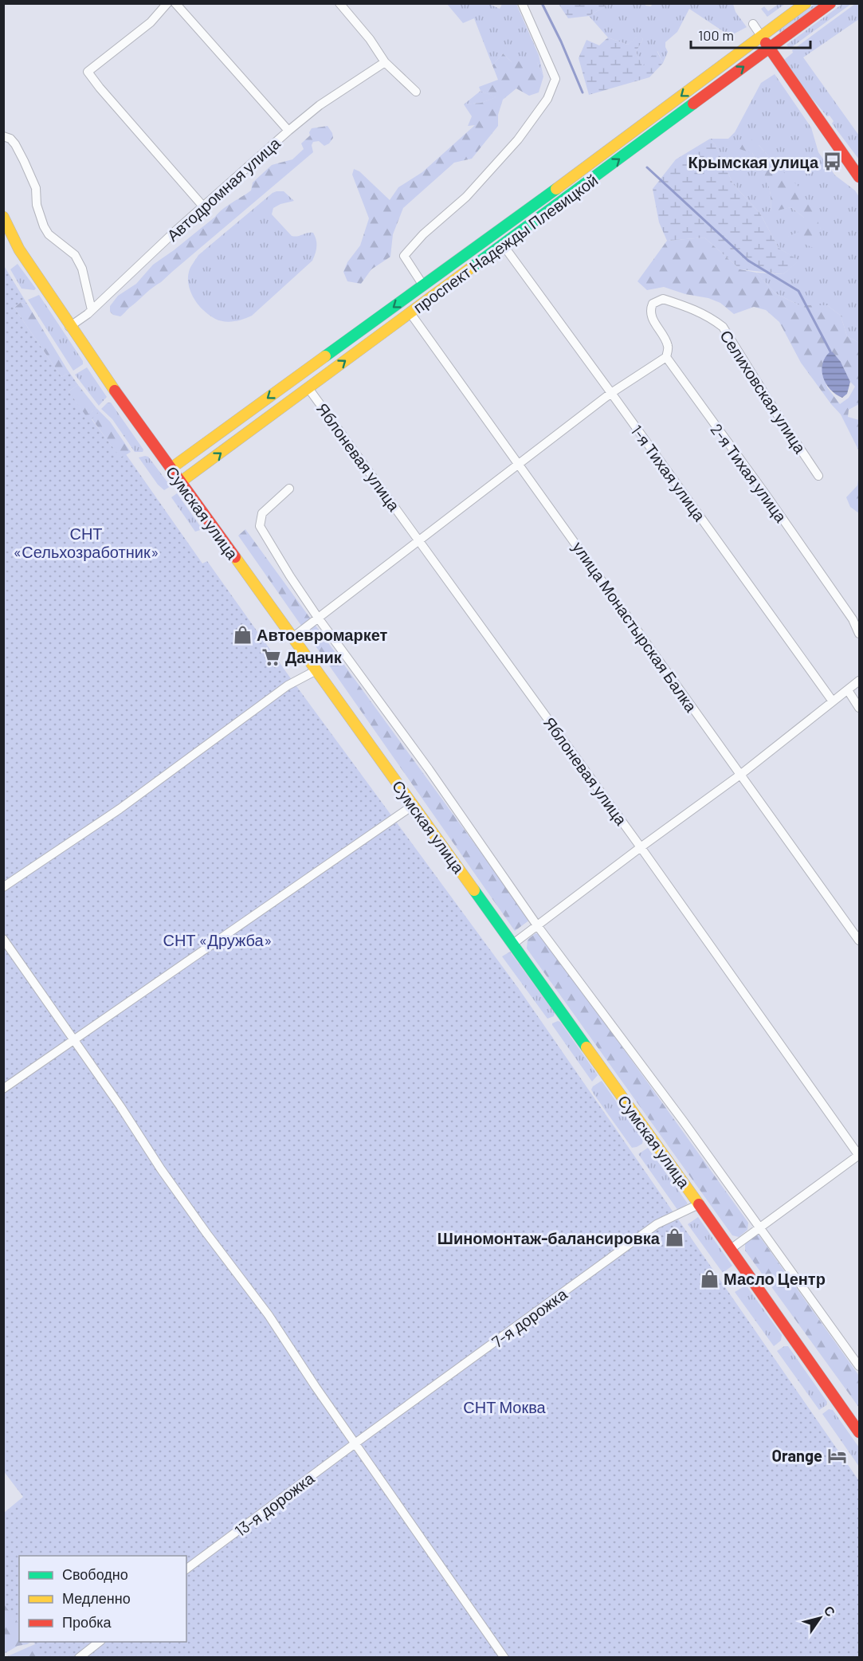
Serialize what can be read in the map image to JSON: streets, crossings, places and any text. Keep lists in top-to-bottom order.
{
  "streets": {
    "main road": ["проспект Надежды Плевицкой", "Сумская улица"],
    "street": [
      "Автодромная улица",
      "Селиховская улица",
      "Яблоневая улица",
      "1-я Тихая улица",
      "2-я Тихая улица",
      "улица Монастырская Балка",
      "7-я дорожка",
      "13-я дорожка"
    ]
  },
  "crossings": [
    ["Автодромная улица", "Сумская улица"],
    ["проспект Надежды Плевицкой", "Яблоневая улица"],
    ["проспект Надежды Плевицкой", "1-я Тихая улица"],
    ["проспект Надежды Плевицкой", "Сумская улица"],
    ["проспект Надежды Плевицкой", "улица Монастырская Балка"],
    ["Селиховская улица", "2-я Тихая улица"],
    ["Сумская улица", "7-я дорожка"],
    ["7-я дорожка", "13-я дорожка"]
  ],
  "parks": ["СНТ «Сельхозработник»", "СНТ «Дружба»", "СНТ Моква"],
  "places": {
    "bus stop": ["Крымская улица"],
    "shop": ["Автоевромаркет", "Шиномонтаж-балансировка", "Масло Центр"],
    "supermarket": ["Дачник"],
    "hotel": ["Orange"]
  },
  "legend": ["Свободно", "Медленно", "Пробка"],
  "scale_bar": "100 m",
  "north": "top right"
}
